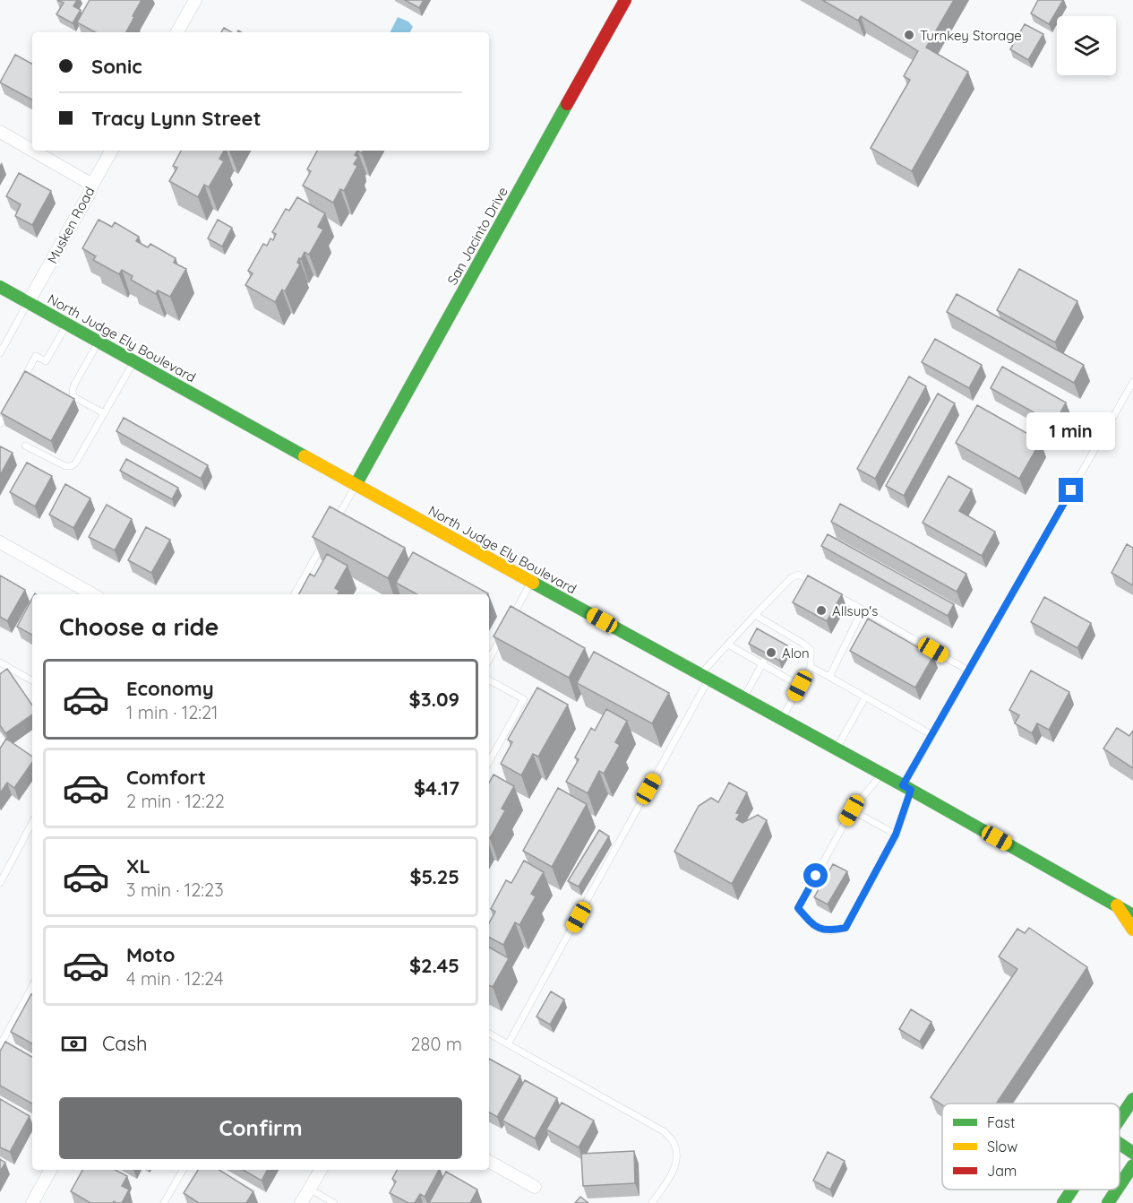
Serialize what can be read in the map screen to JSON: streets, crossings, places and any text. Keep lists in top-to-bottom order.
{
  "streets": {
    "main road": ["San Jacinto Drive", "North Judge Ely Boulevard"],
    "street": ["Musken Road"]
  },
  "crossings": [
    ["Musken Road", "North Judge Ely Boulevard"],
    ["San Jacinto Drive", "North Judge Ely Boulevard"]
  ],
  "places": ["Turnkey Storage", "Allsup's", "Alon"],
  "legend": ["Fast", "Slow", "Jam"],
  "page": {
    "banner": ["Sonic", "Tracy Lynn Street"],
    "bubble": "1 min",
    "heading": "Choose a ride",
    "list": [
      {
        "name": "Economy",
        "note": "1 min · 12:21",
        "value": "$3.09"
      },
      {
        "name": "Comfort",
        "note": "2 min · 12:22",
        "value": "$4.17"
      },
      {
        "name": "XL",
        "note": "3 min · 12:23",
        "value": "$5.25"
      },
      {
        "name": "Moto",
        "note": "4 min · 12:24",
        "value": "$2.45"
      }
    ],
    "pay": ["Cash", "280 m"],
    "buttons": "Confirm"
  }
}
